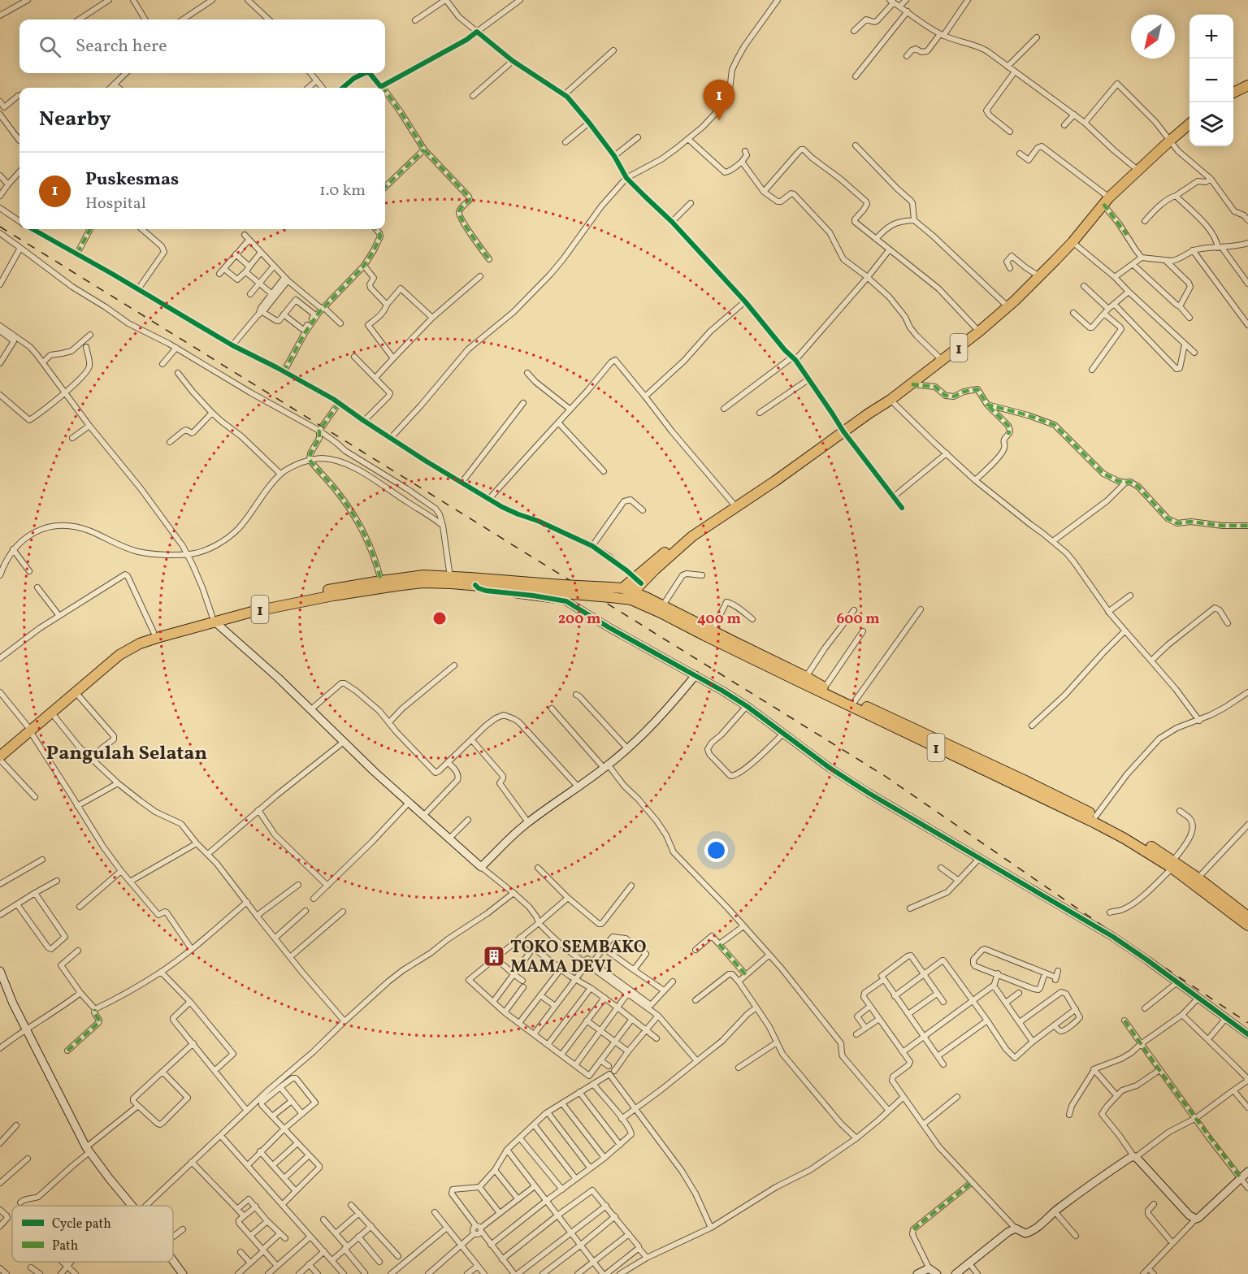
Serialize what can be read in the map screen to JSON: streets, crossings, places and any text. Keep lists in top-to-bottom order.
{
  "streets": {
    "highway": ["1"]
  },
  "districts": ["Pangulah Selatan"],
  "places": {
    "building": ["TOKO SEMBAKO MAMA DEVI"]
  },
  "legend": ["Cycle path", "Path"],
  "north": "bottom left",
  "page": {
    "map_buttons": ["+", "−"],
    "search": "Search here",
    "pins": "1",
    "heading": "Nearby",
    "list": [
      {
        "mark": "1",
        "name": "Puskesmas",
        "note": "Hospital",
        "value": "1.0 km"
      }
    ]
  },
  "rings": ["200 m", "400 m", "600 m"]
}
